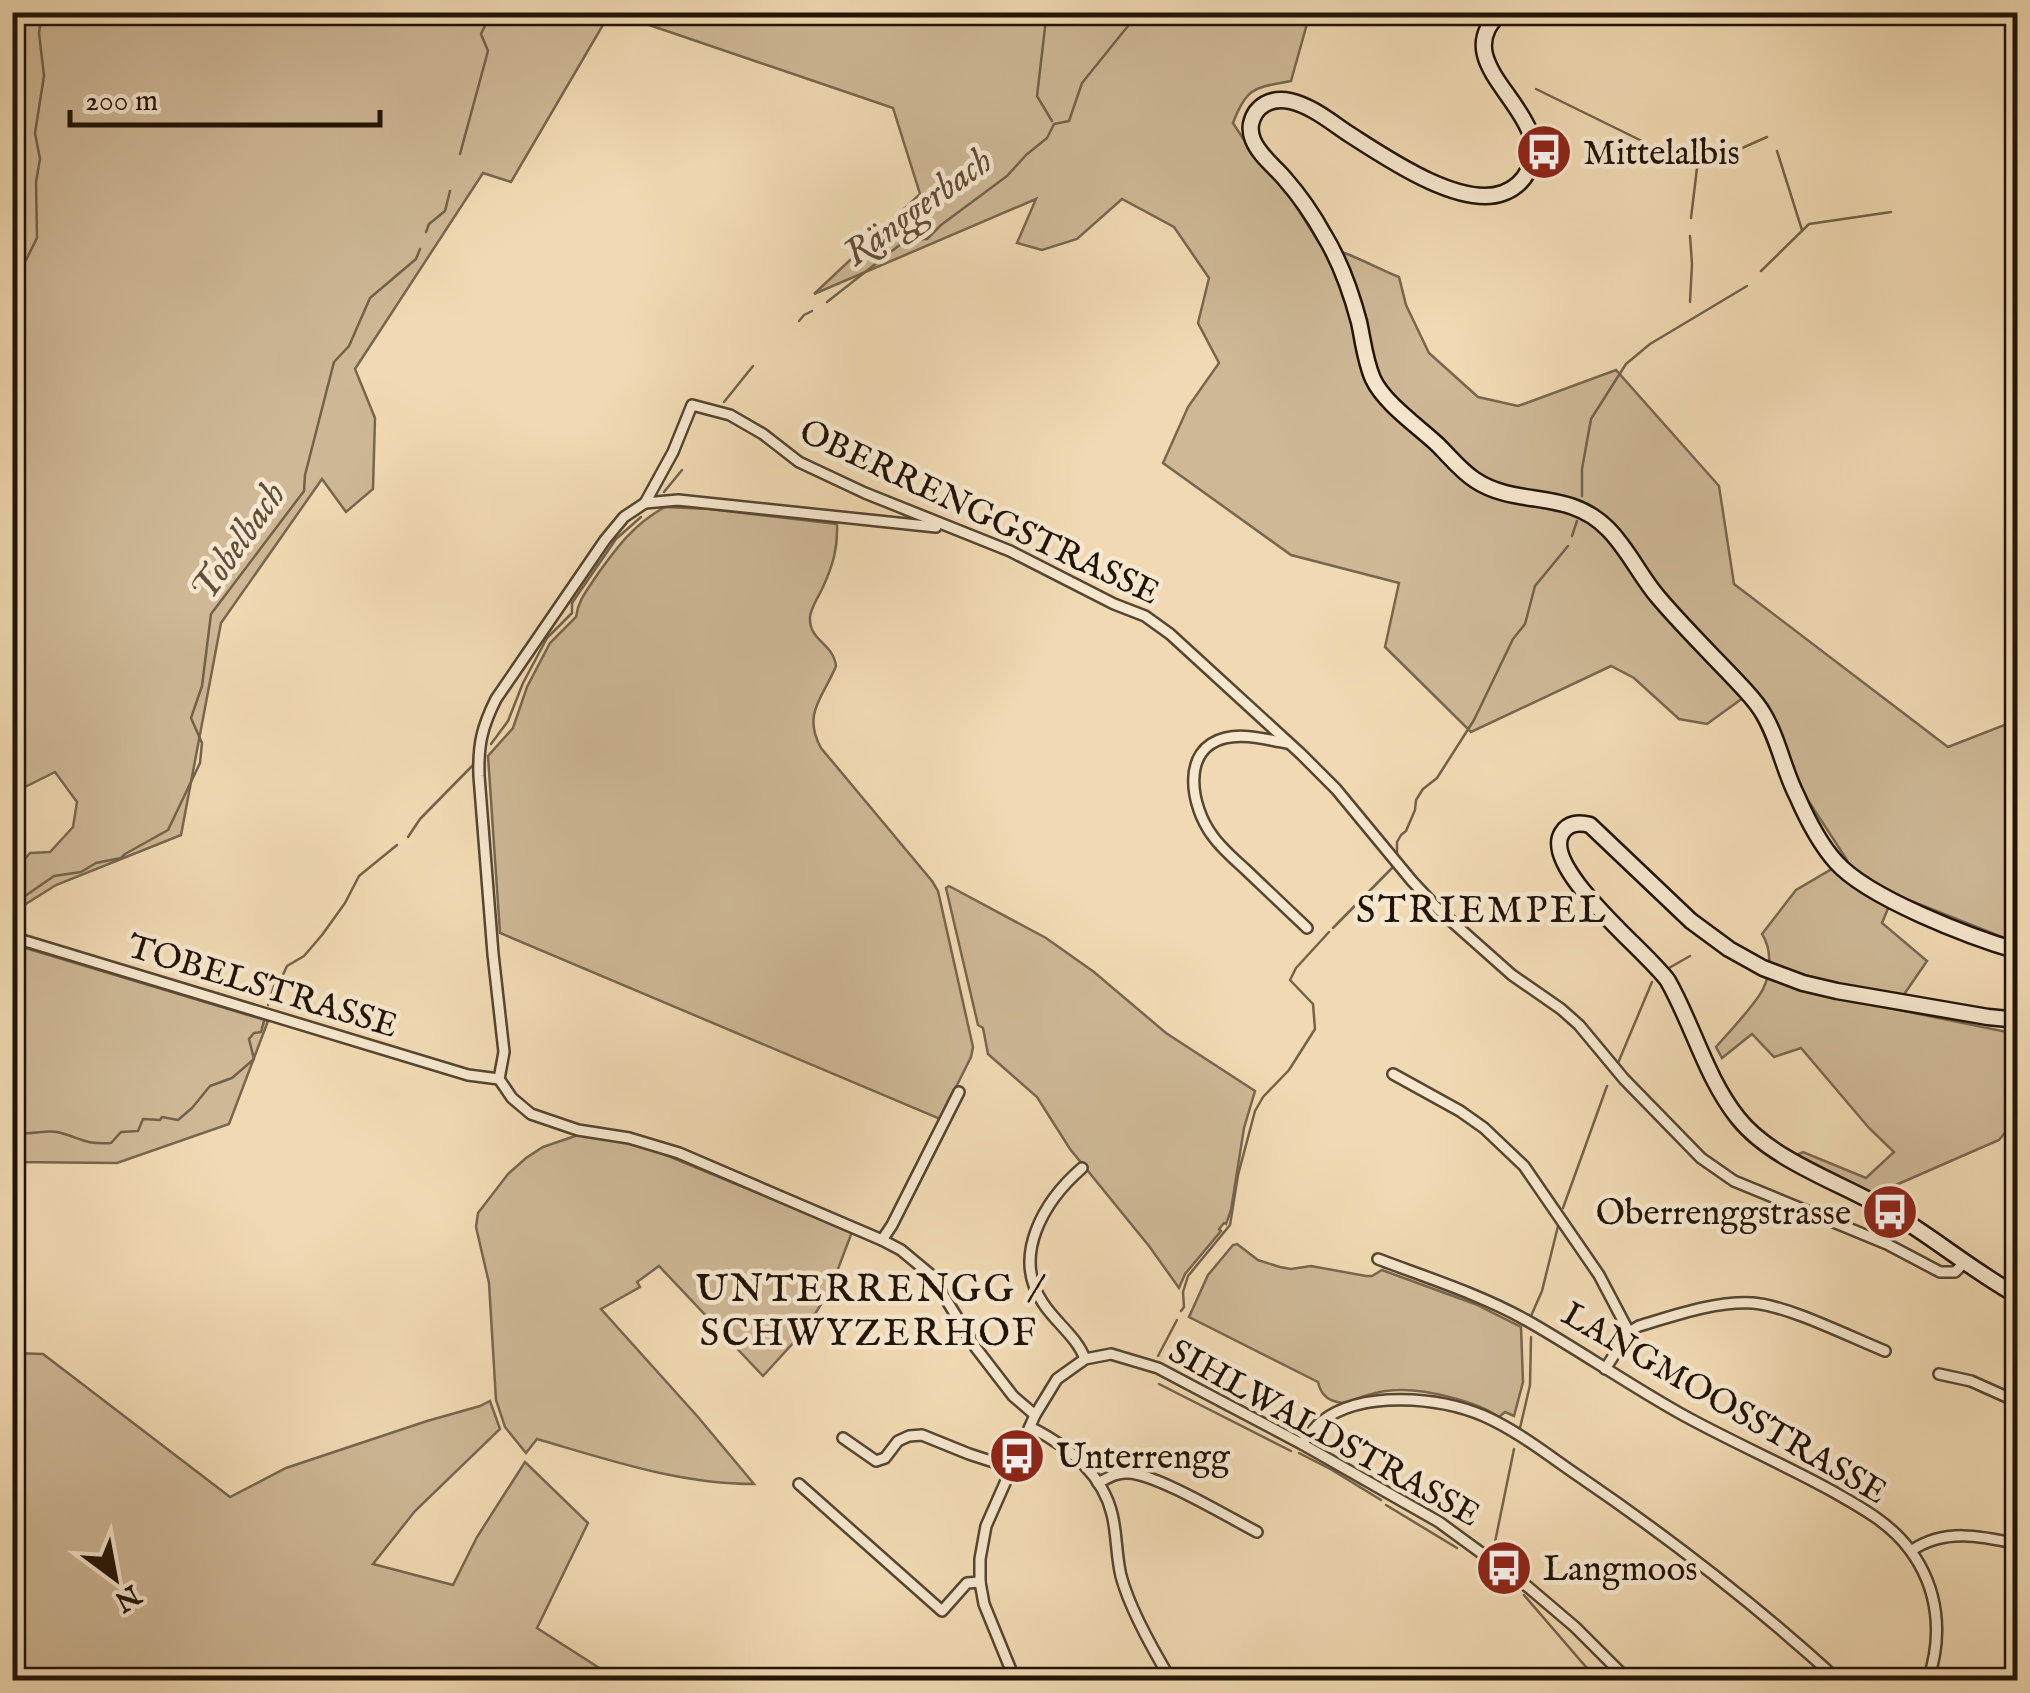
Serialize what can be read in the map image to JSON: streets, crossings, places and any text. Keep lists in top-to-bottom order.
{
  "streets": {
    "street": [
      "OBERRENGGSTRASSE",
      "TOBELSTRASSE",
      "LANGMOOSSTRASSE",
      "SIHLWALDSTRASSE"
    ]
  },
  "districts": ["STRIEMPEL", "UNTERRENGG / SCHWYZERHOF"],
  "water": ["Ränggerbach", "Tobelbach"],
  "places": {
    "bus stop": [
      "Mittelalbis",
      "Oberrenggstrasse",
      "Unterrengg",
      "Langmoos"
    ]
  },
  "scale_bar": "200 m",
  "north": "bottom right"
}
